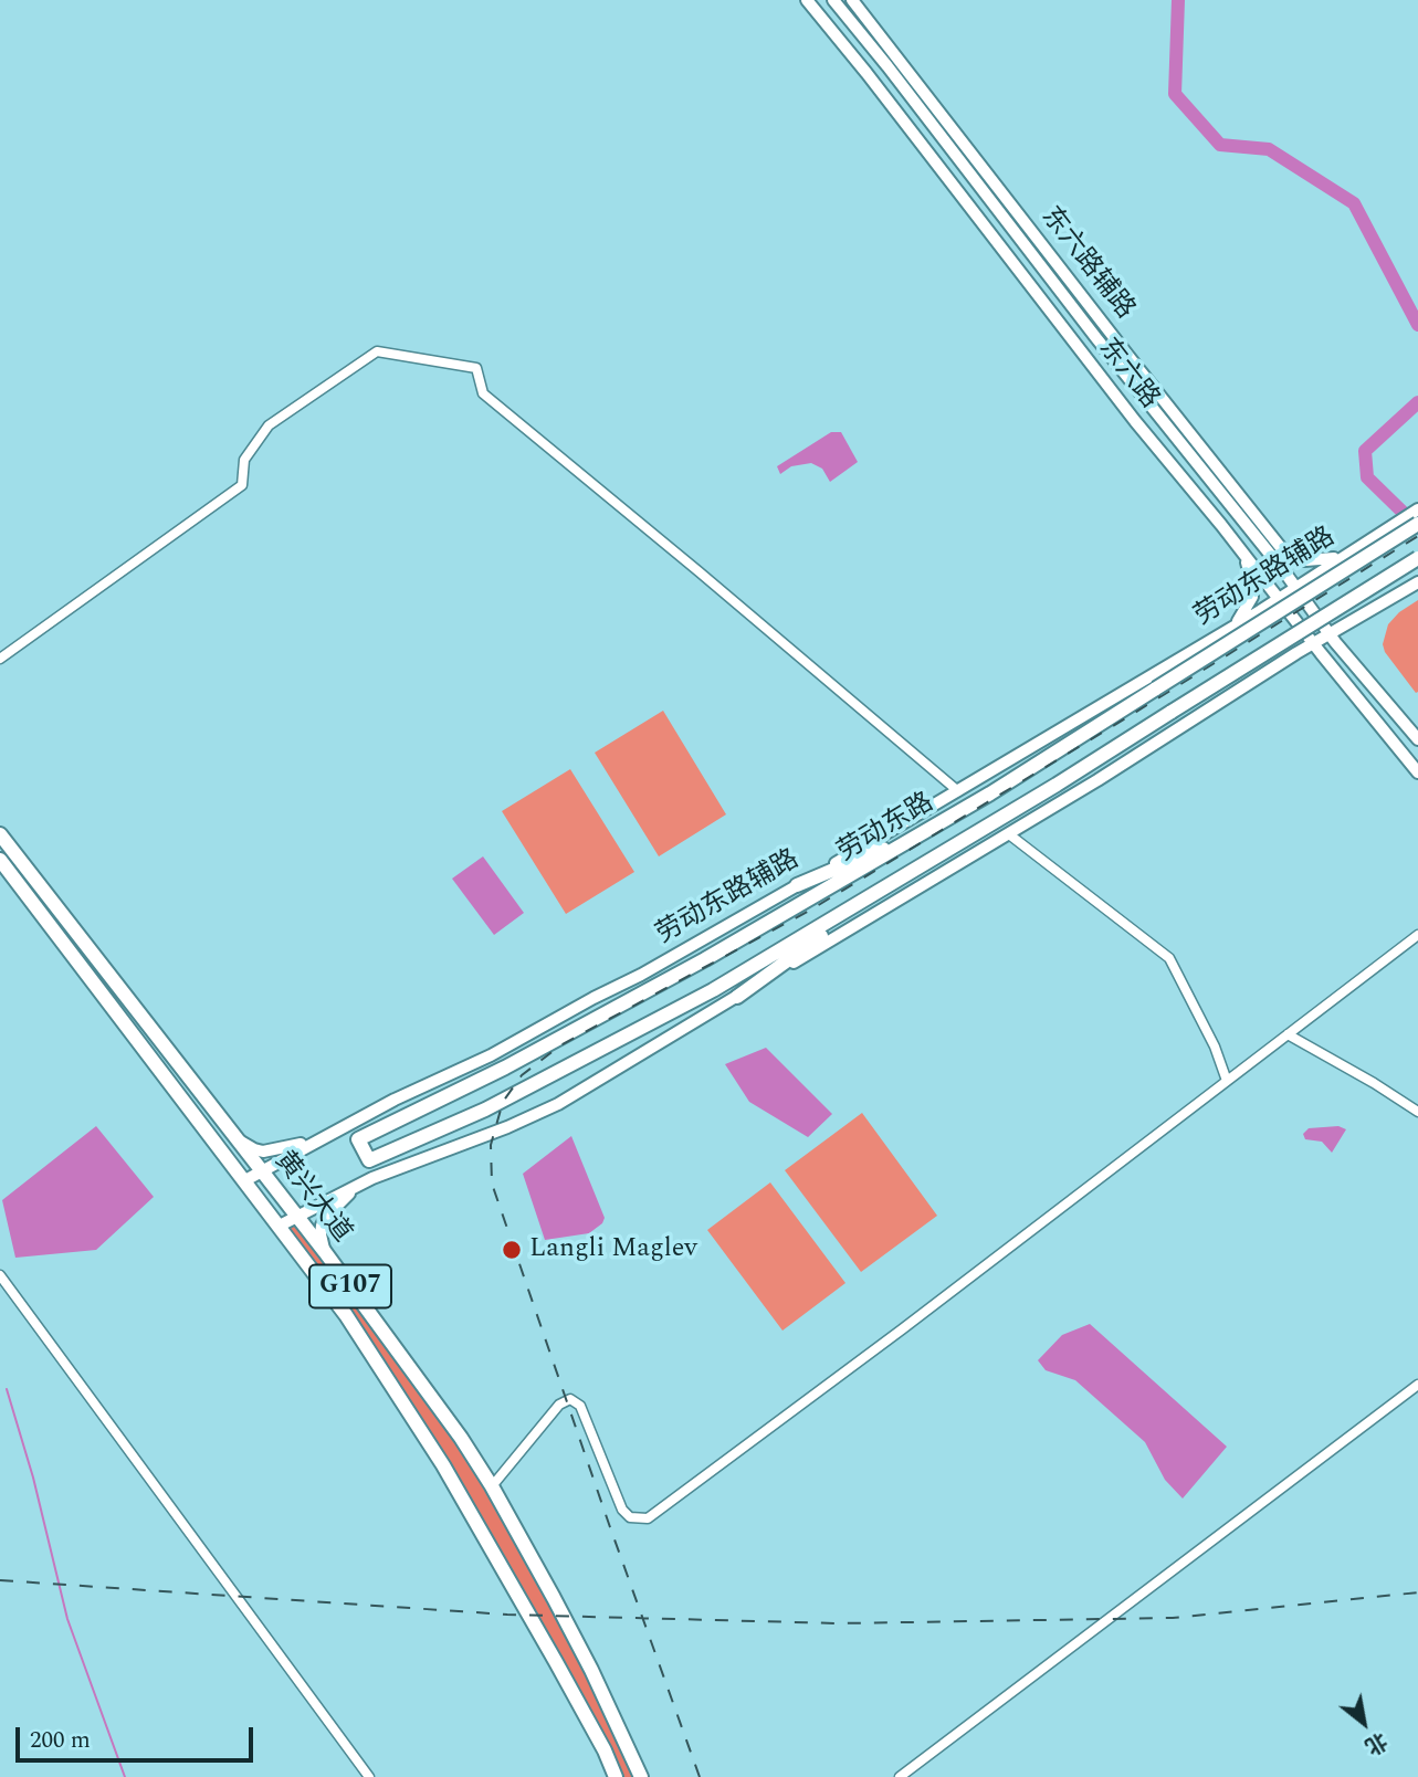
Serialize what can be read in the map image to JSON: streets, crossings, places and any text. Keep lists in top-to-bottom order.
{
  "streets": {
    "highway": ["劳动东路", "黄兴大道", "G107"],
    "main road": ["东六路辅路", "东六路", "劳动东路辅路"]
  },
  "crossings": [
    ["东六路", "劳动东路辅路"],
    ["劳动东路辅路", "黄兴大道"]
  ],
  "places": ["Langli Maglev"],
  "scale_bar": "200 m",
  "north": "bottom right"
}
